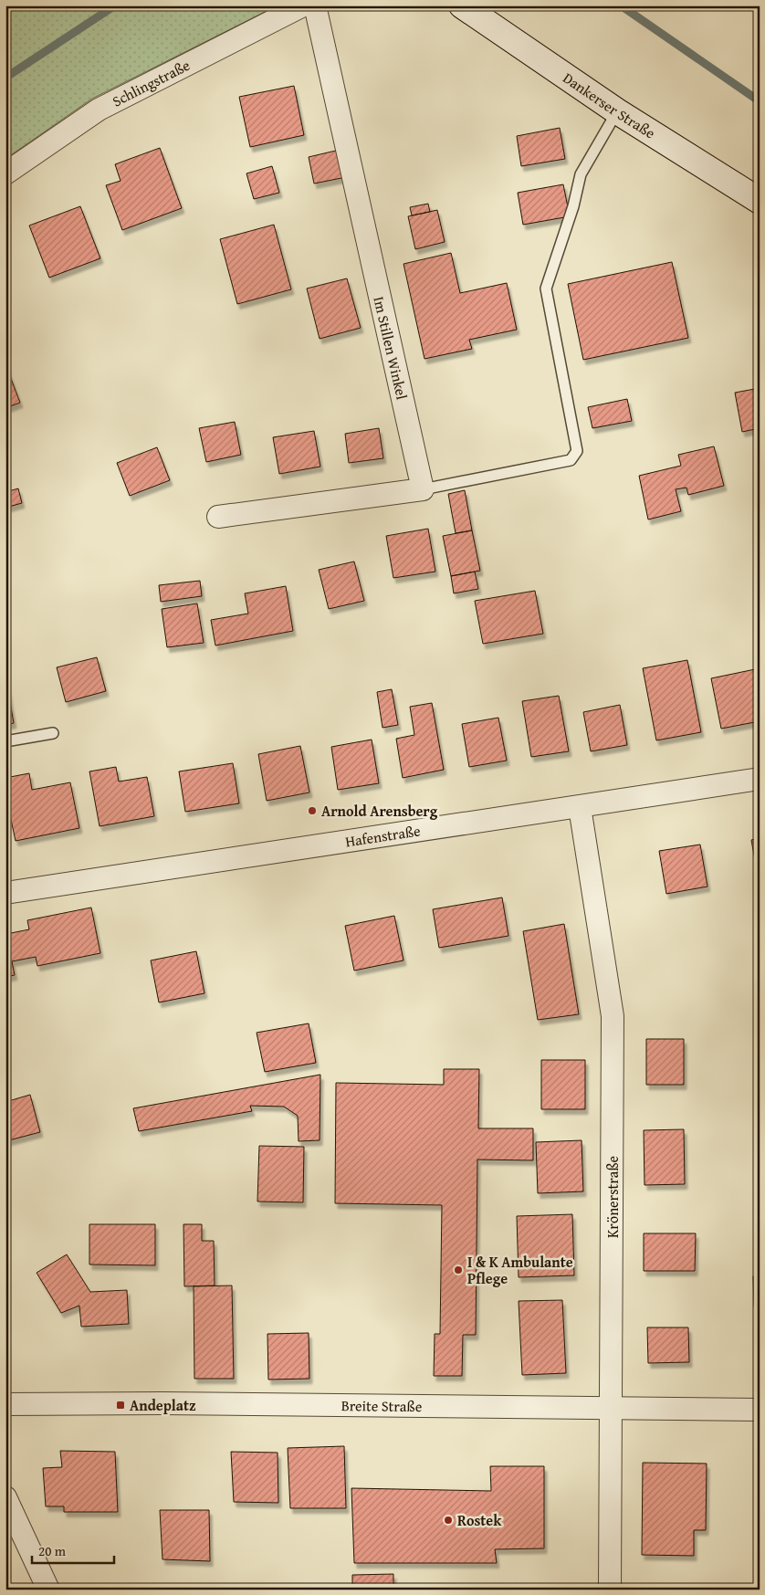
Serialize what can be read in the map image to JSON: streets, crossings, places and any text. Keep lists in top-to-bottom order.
{
  "streets": {
    "main road": ["Dankerser Straße"],
    "street": [
      "Schlingstraße",
      "Im Stillen Winkel",
      "Hafenstraße",
      "Krönerstraße",
      "Breite Straße"
    ]
  },
  "crossings": [
    ["Hafenstraße", "Krönerstraße"],
    ["Krönerstraße", "Breite Straße"]
  ],
  "places": {
    "other": ["Arnold Arensberg", "I & K Ambulante Pflege", "Rostek"],
    "transit": ["Andeplatz"]
  },
  "scale_bar": "20 m"
}
